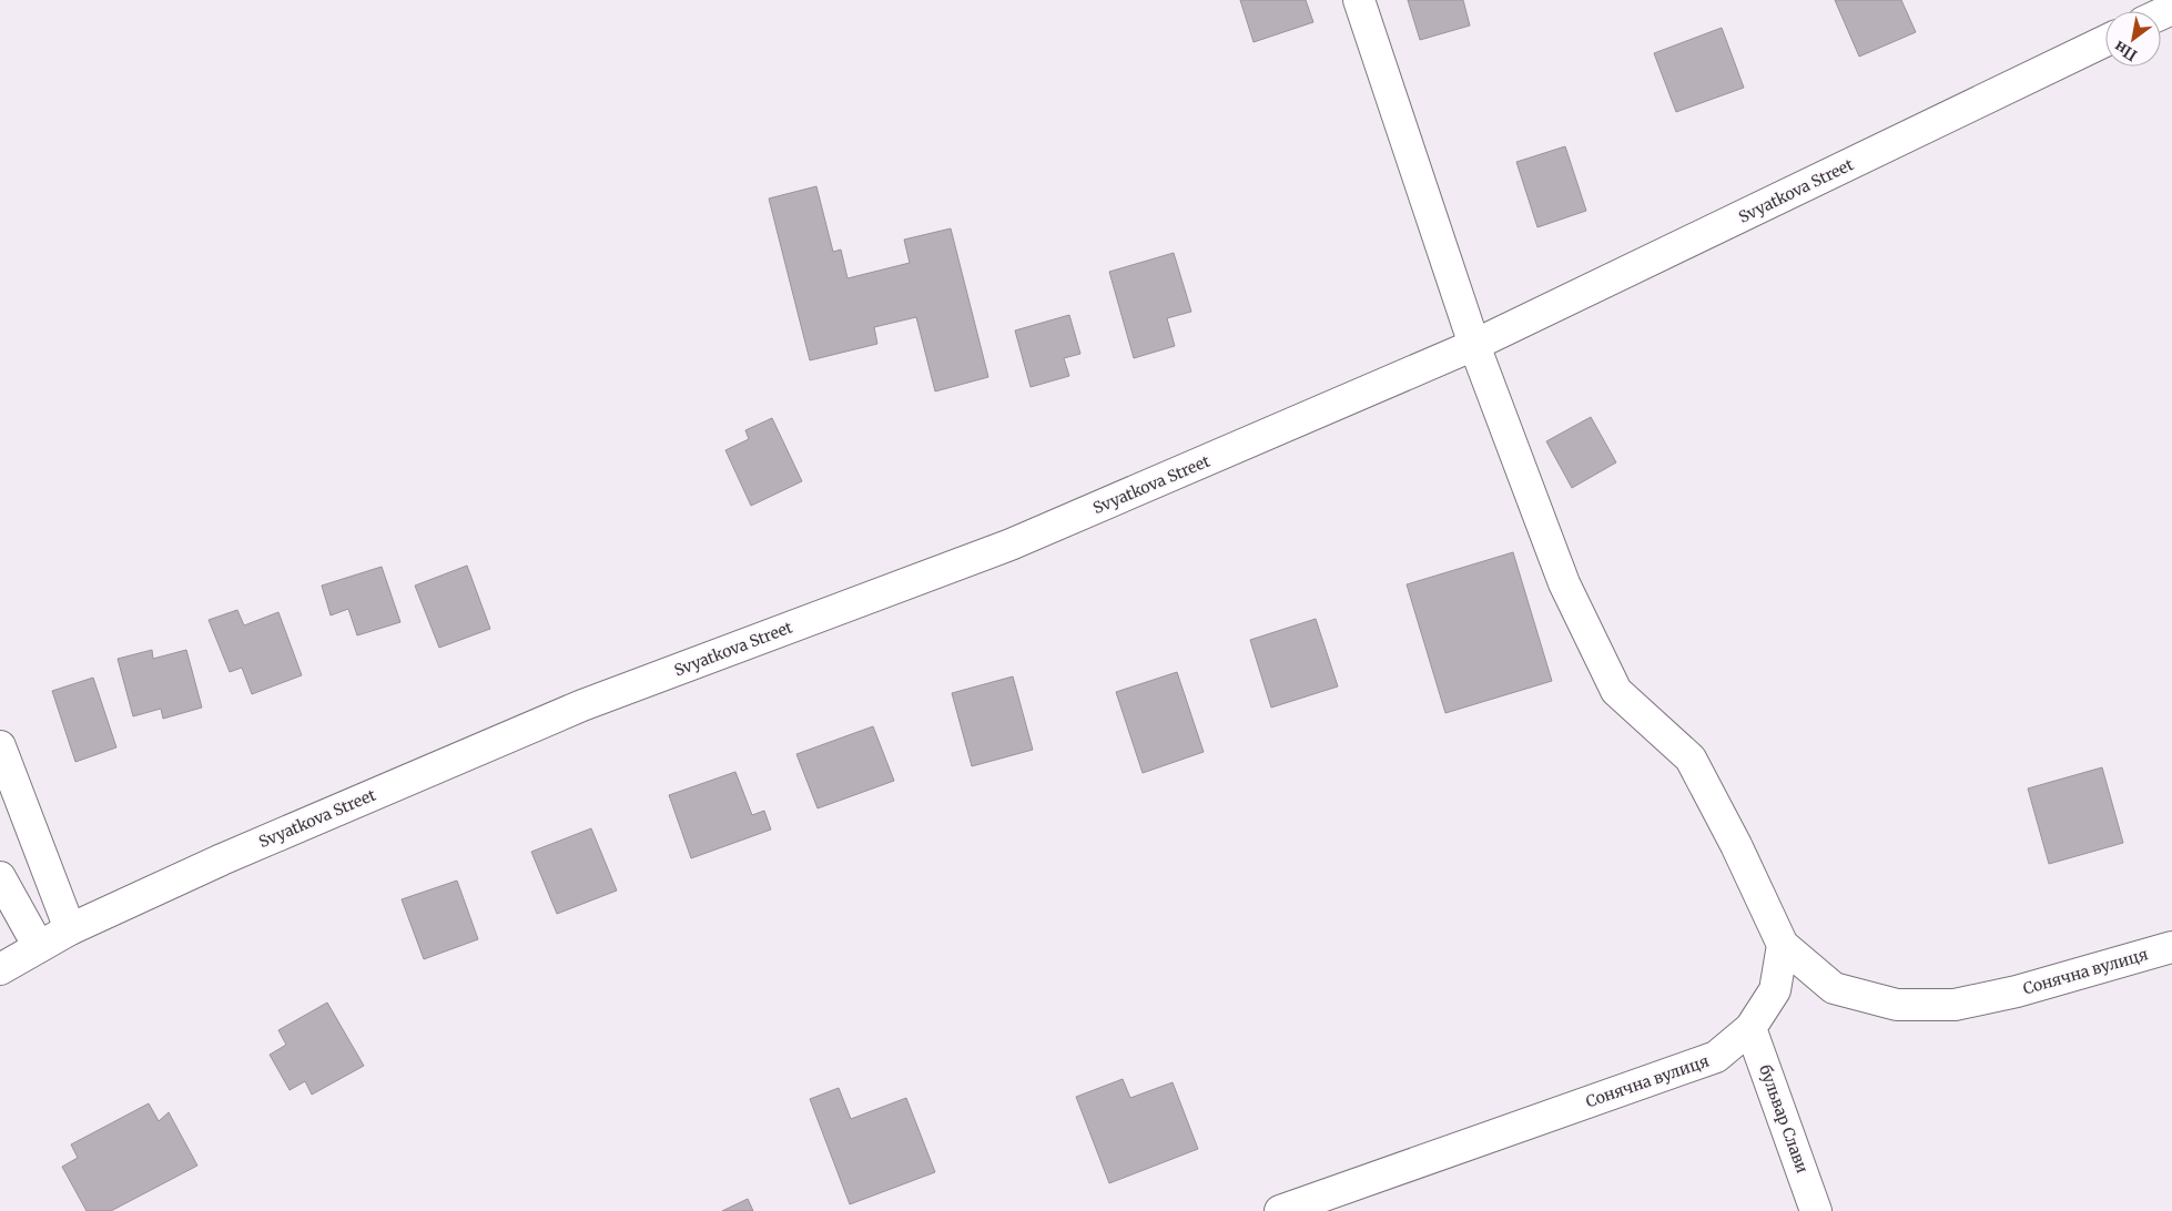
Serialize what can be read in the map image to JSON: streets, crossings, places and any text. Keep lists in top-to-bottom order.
{
  "streets": {
    "street": ["Svyatkova Street", "Сонячна вулиця", "бульвар Слави"]
  },
  "crossings": [
    ["Сонячна вулиця", "бульвар Слави"]
  ],
  "north": "bottom left"
}
